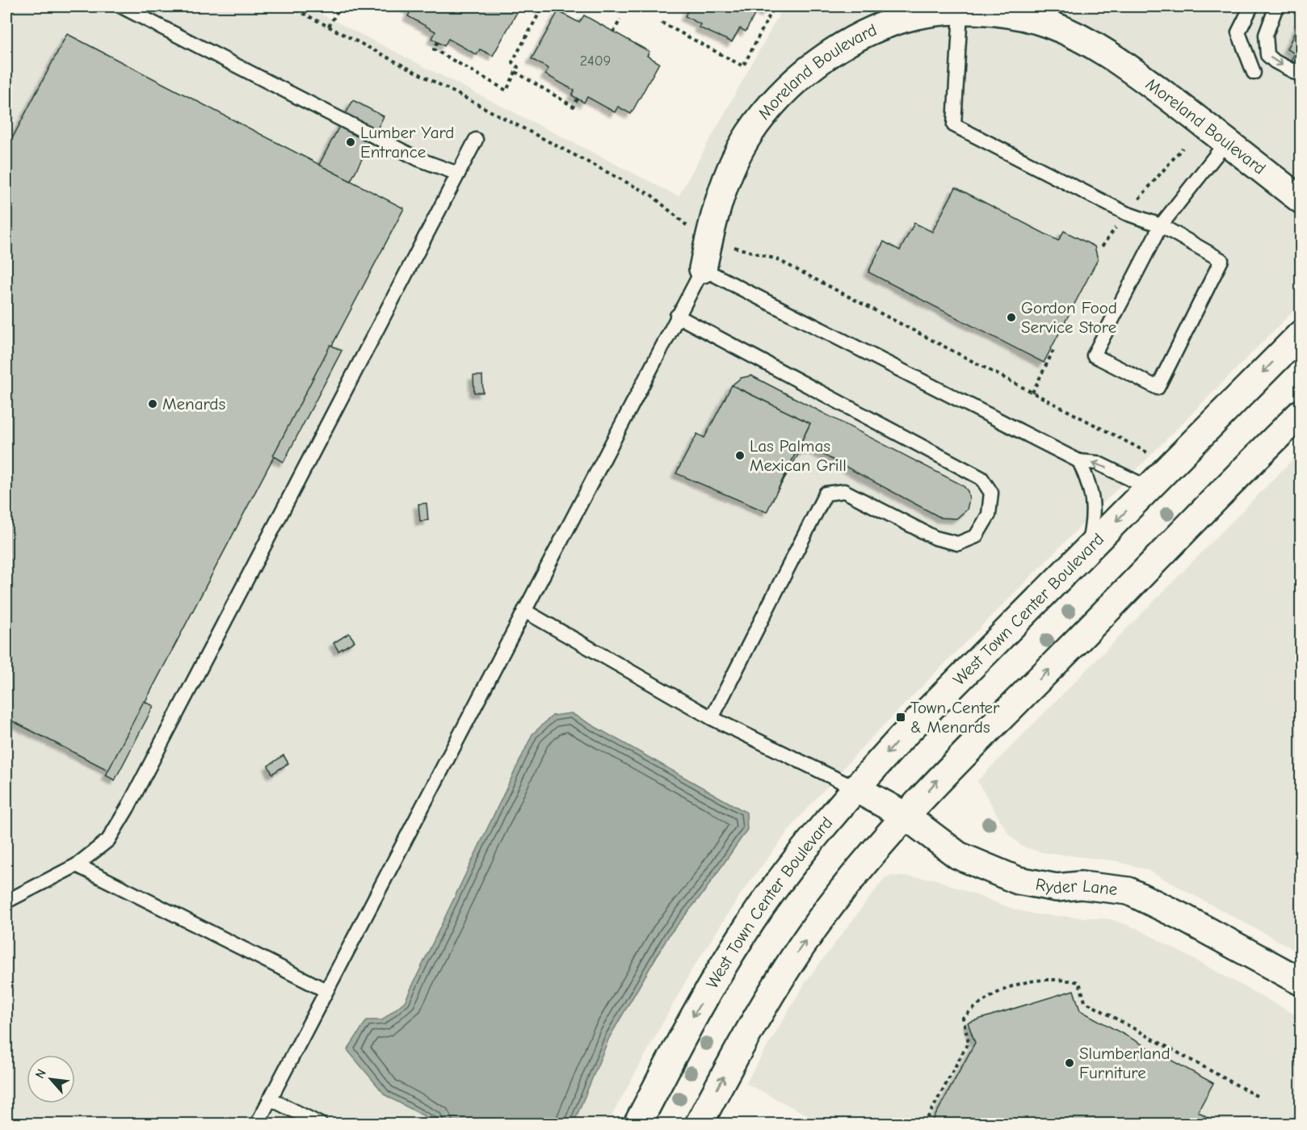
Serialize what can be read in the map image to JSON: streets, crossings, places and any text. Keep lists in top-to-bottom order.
{
  "streets": {
    "main road": ["Moreland Boulevard", "West Town Center Boulevard", "Ryder Lane"]
  },
  "crossings": [
    ["West Town Center Boulevard", "Ryder Lane"]
  ],
  "places": {
    "other": [
      "Lumber Yard Entrance",
      "Gordon Food Service Store",
      "Menards",
      "Las Palmas Mexican Grill",
      "Slumberland Furniture"
    ],
    "transit": ["Town Center & Menards"]
  },
  "house_numbers": ["2409"],
  "north": "top left"
}
